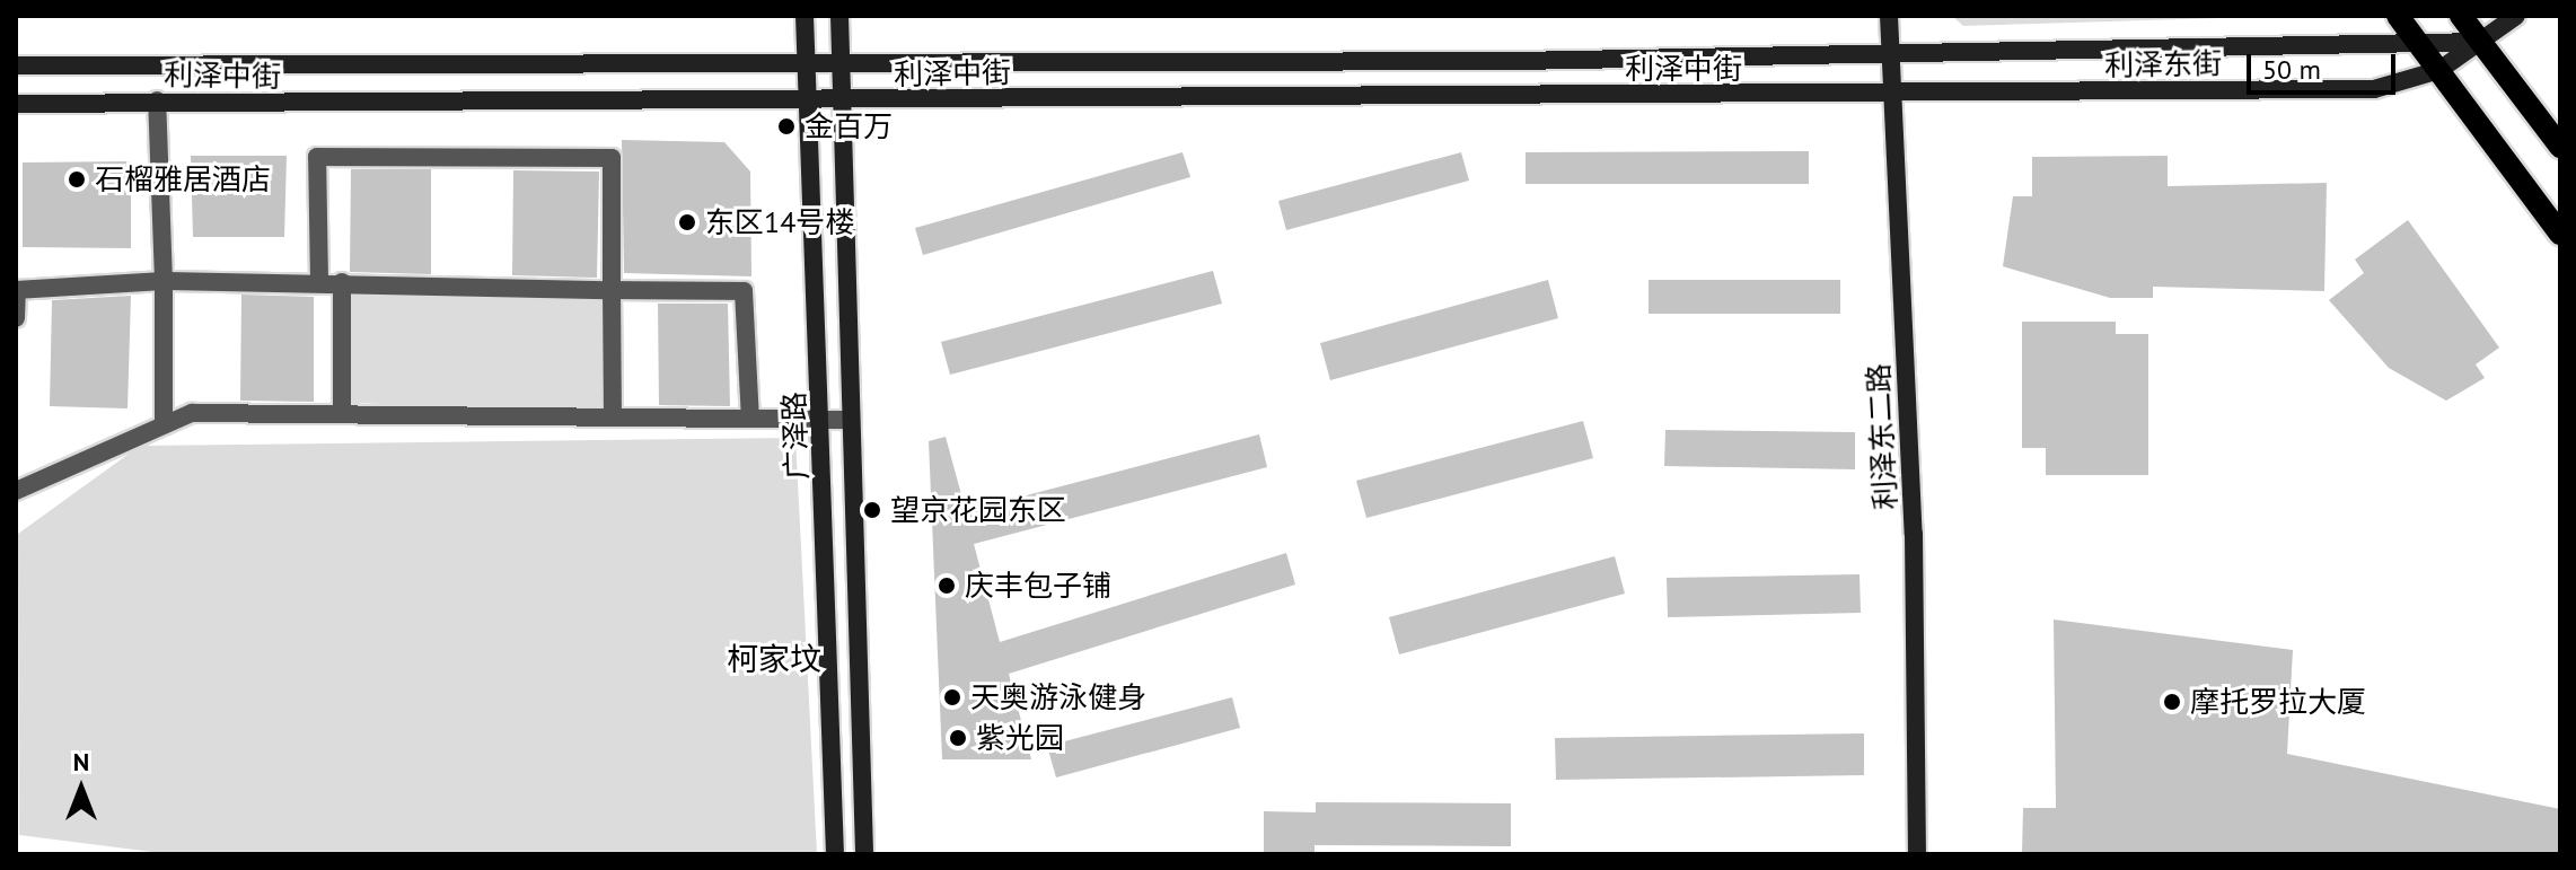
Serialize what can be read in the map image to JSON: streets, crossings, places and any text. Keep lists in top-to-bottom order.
{
  "streets": {
    "street": [
      "利泽东街",
      "利泽中街",
      "广泽路",
      "利泽东二路"
    ]
  },
  "crossings": [
    ["利泽东街", "利泽中街"],
    ["利泽东街", "利泽东二路"],
    ["利泽中街", "广泽路"],
    ["利泽中街", "利泽东二路"]
  ],
  "districts": ["柯家坟"],
  "places": [
    "金百万",
    "石榴雅居酒店",
    "东区14号楼",
    "望京花园东区",
    "庆丰包子铺",
    "天奥游泳健身",
    "摩托罗拉大厦",
    "紫光园"
  ],
  "scale_bar": "50 m",
  "north": "top"
}
